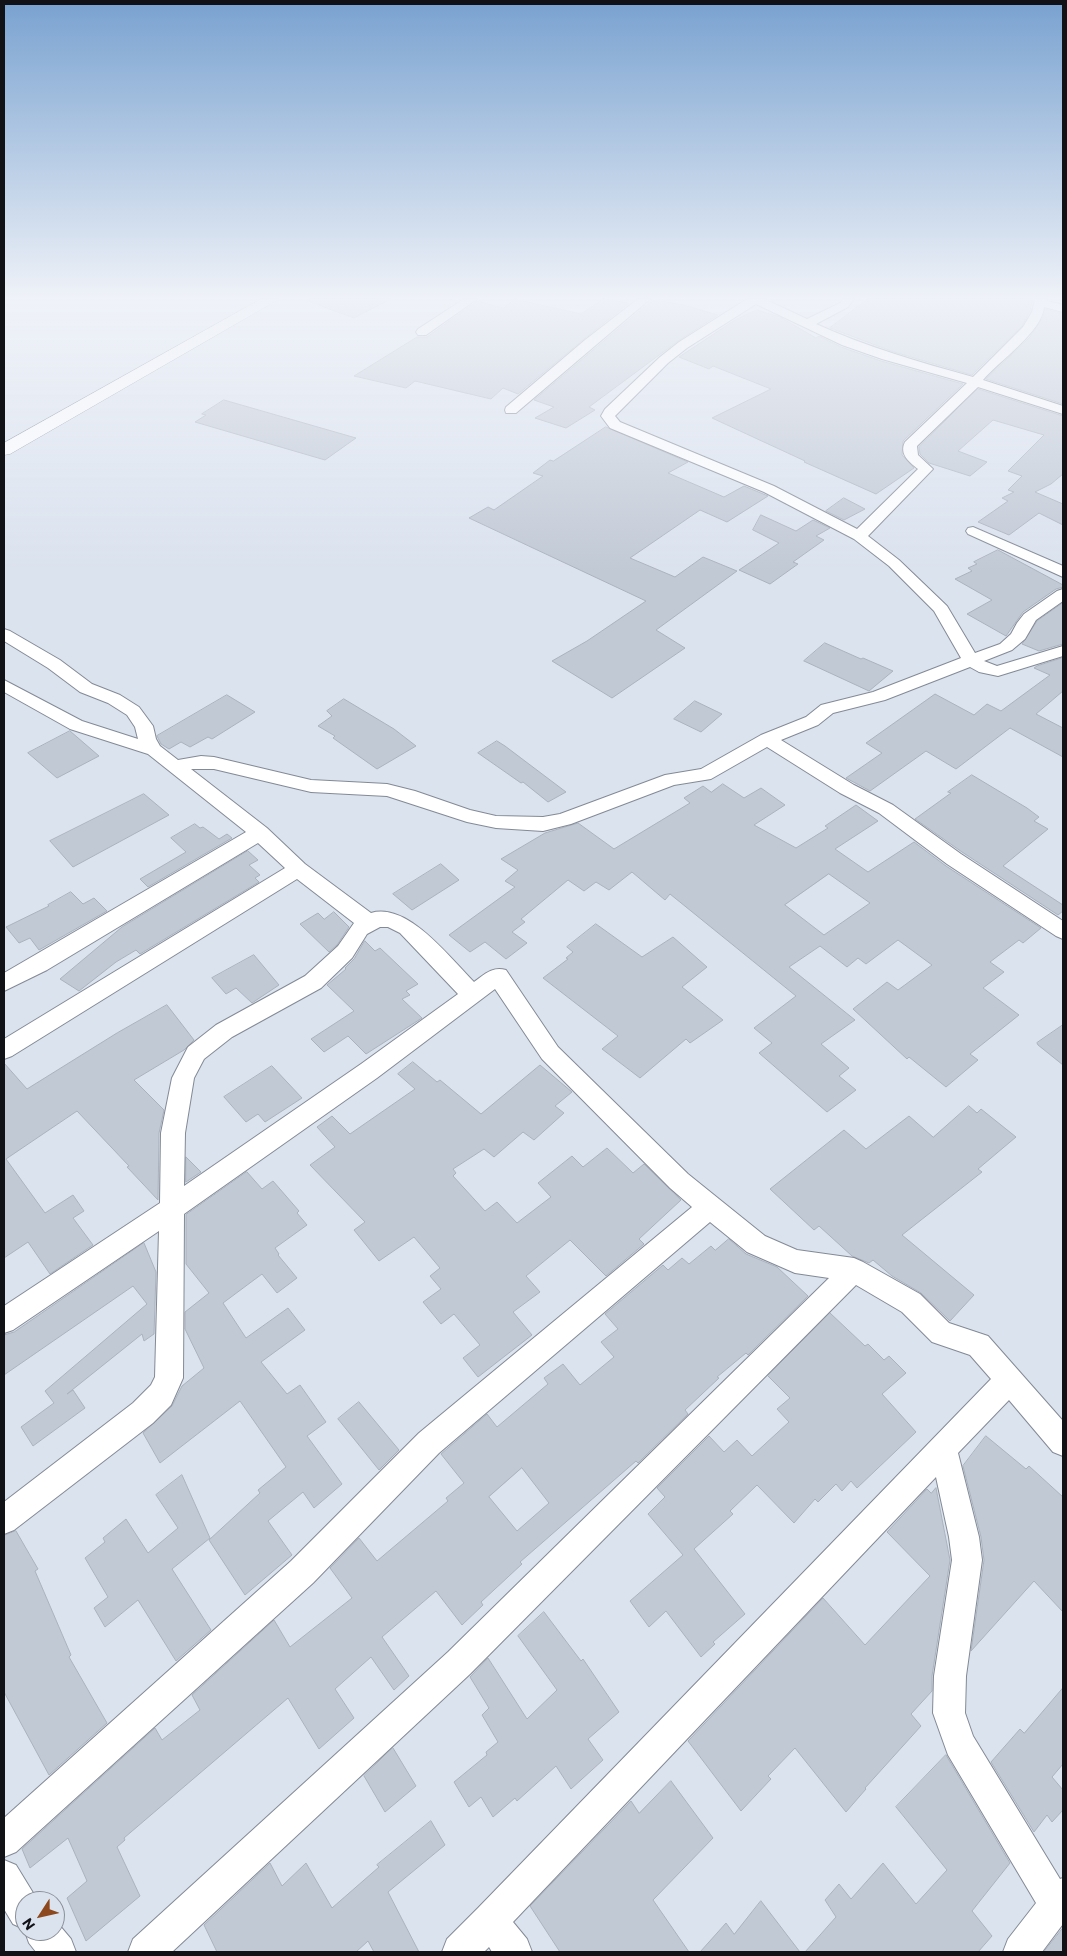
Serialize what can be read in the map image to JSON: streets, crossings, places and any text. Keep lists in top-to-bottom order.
{
  "north": "bottom left"
}
